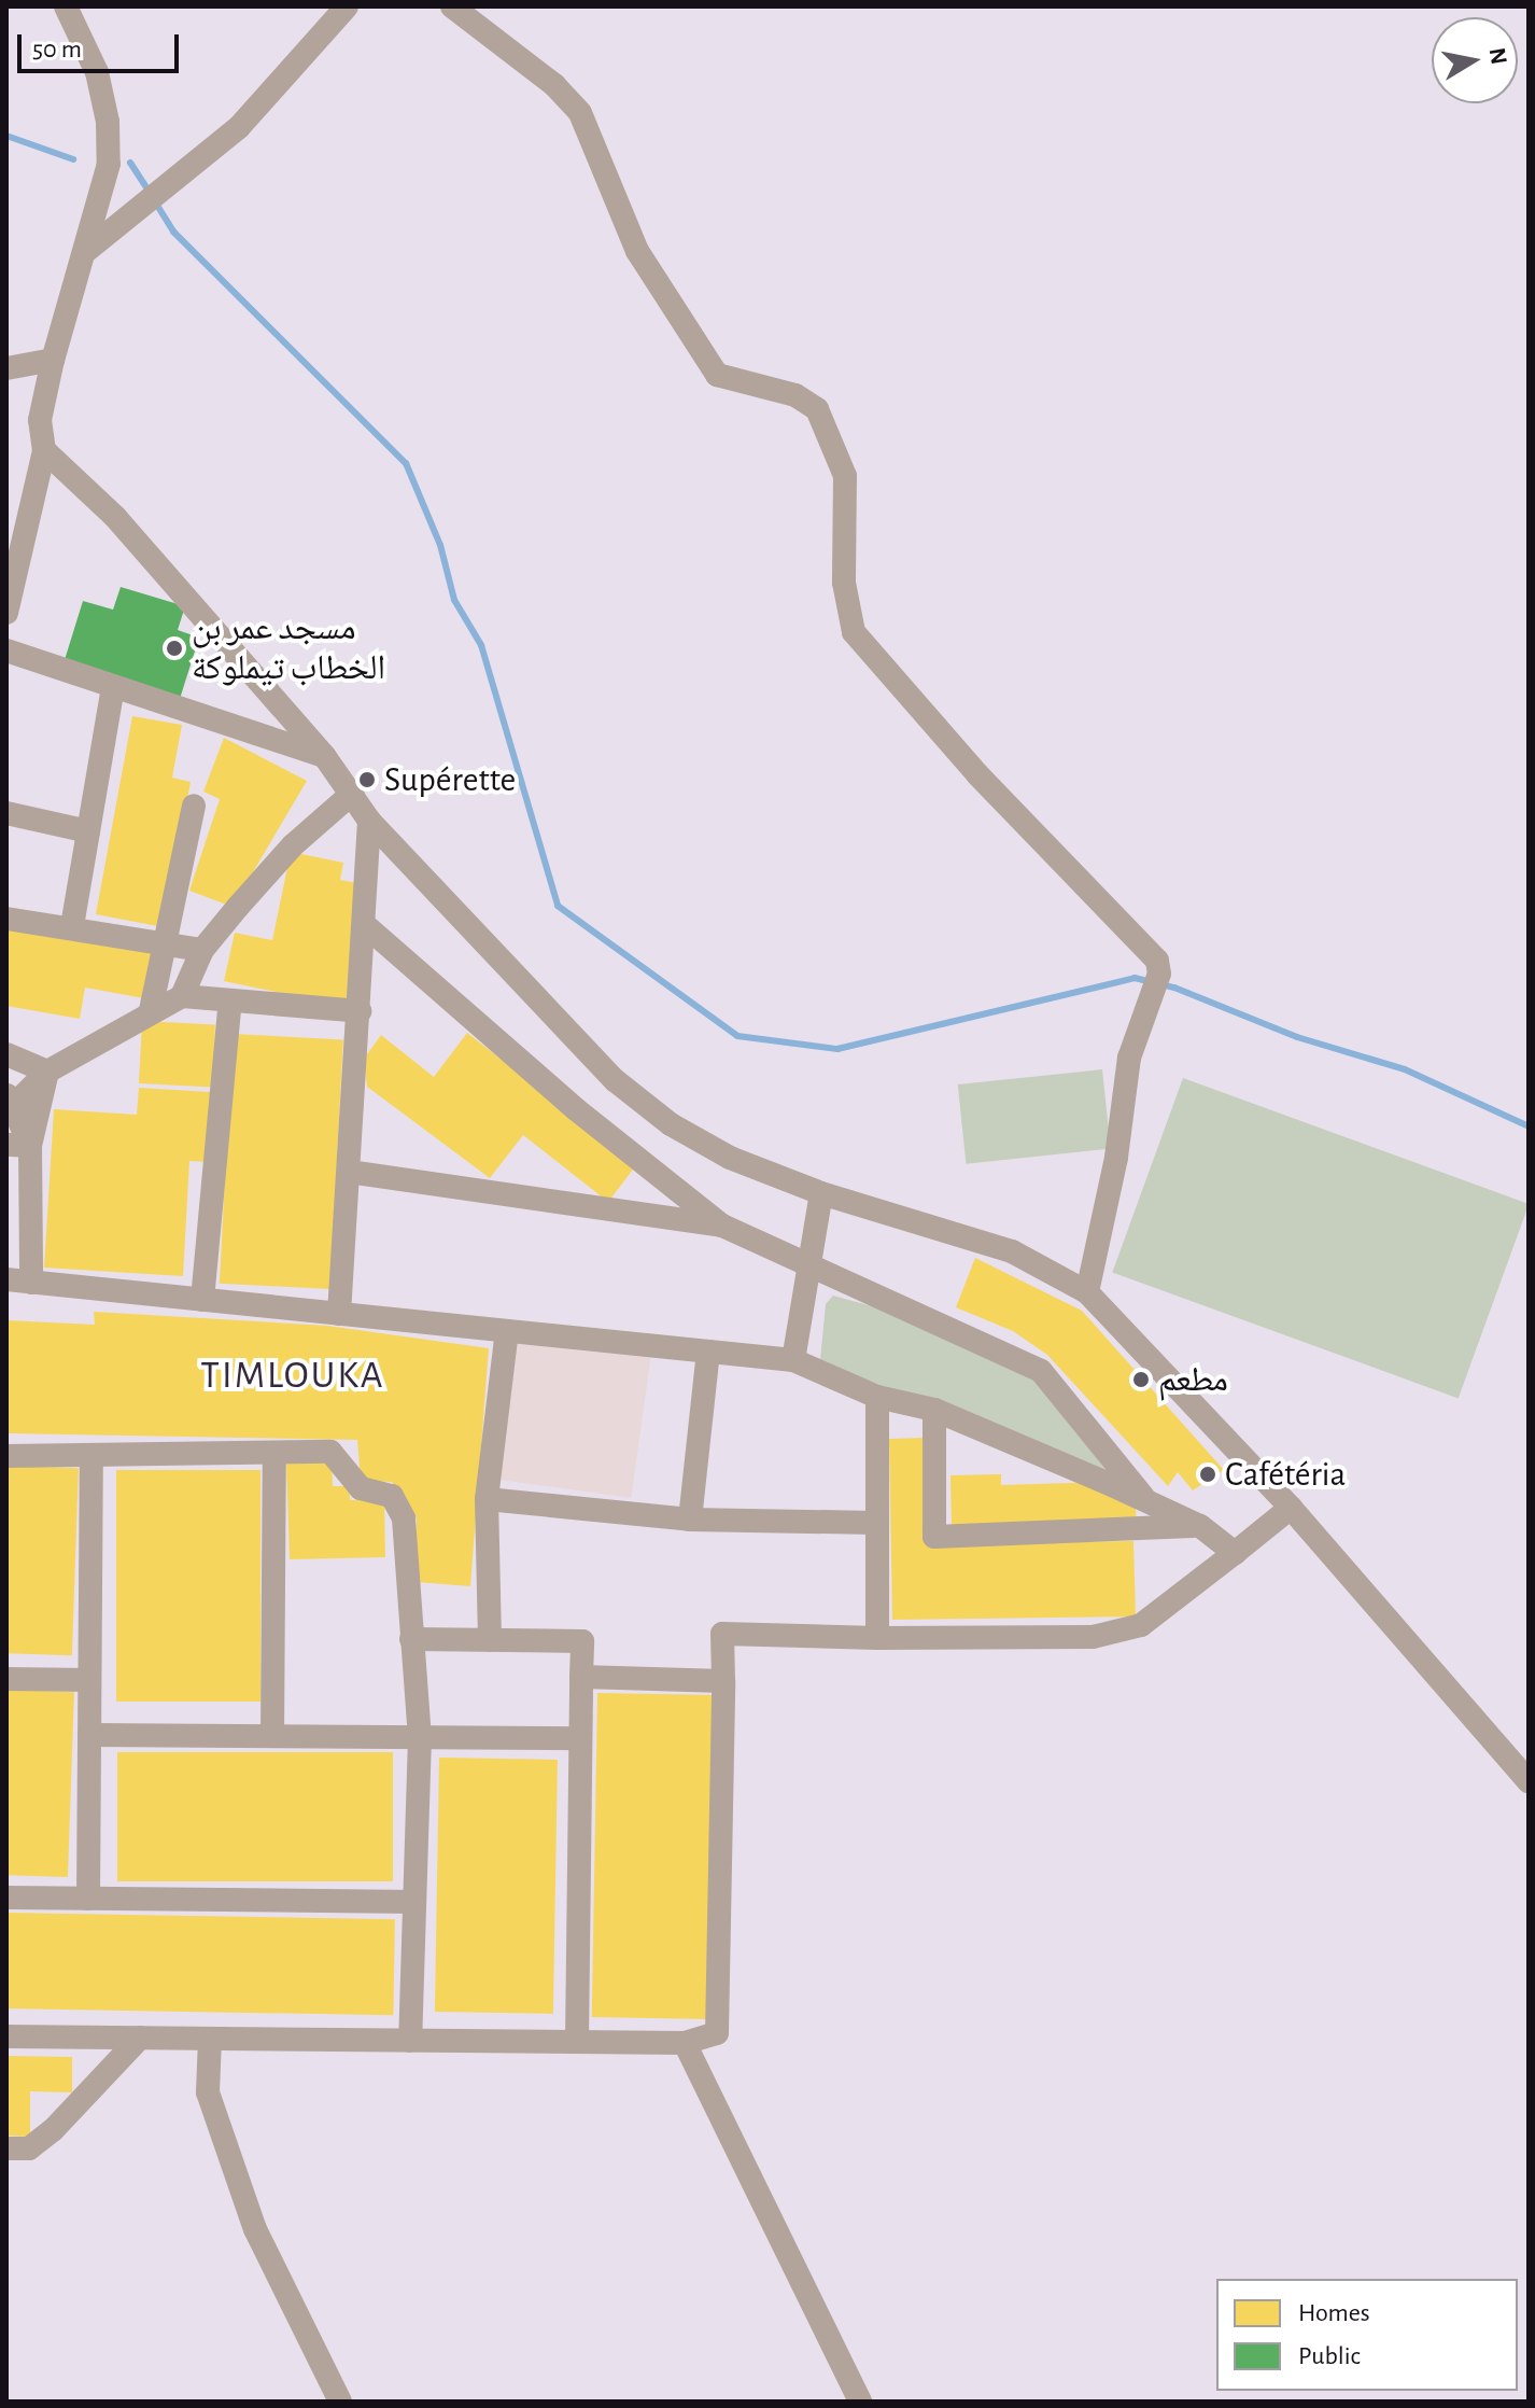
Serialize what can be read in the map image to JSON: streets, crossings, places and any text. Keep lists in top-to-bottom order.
{
  "districts": ["TIMLOUKA"],
  "places": [
    "مسجد عمر بن الخطاب تيملوكة",
    "Supérette",
    "مطعم",
    "Cafétéria"
  ],
  "legend": ["Homes", "Public"],
  "scale_bar": "50 m",
  "north": "right"
}
